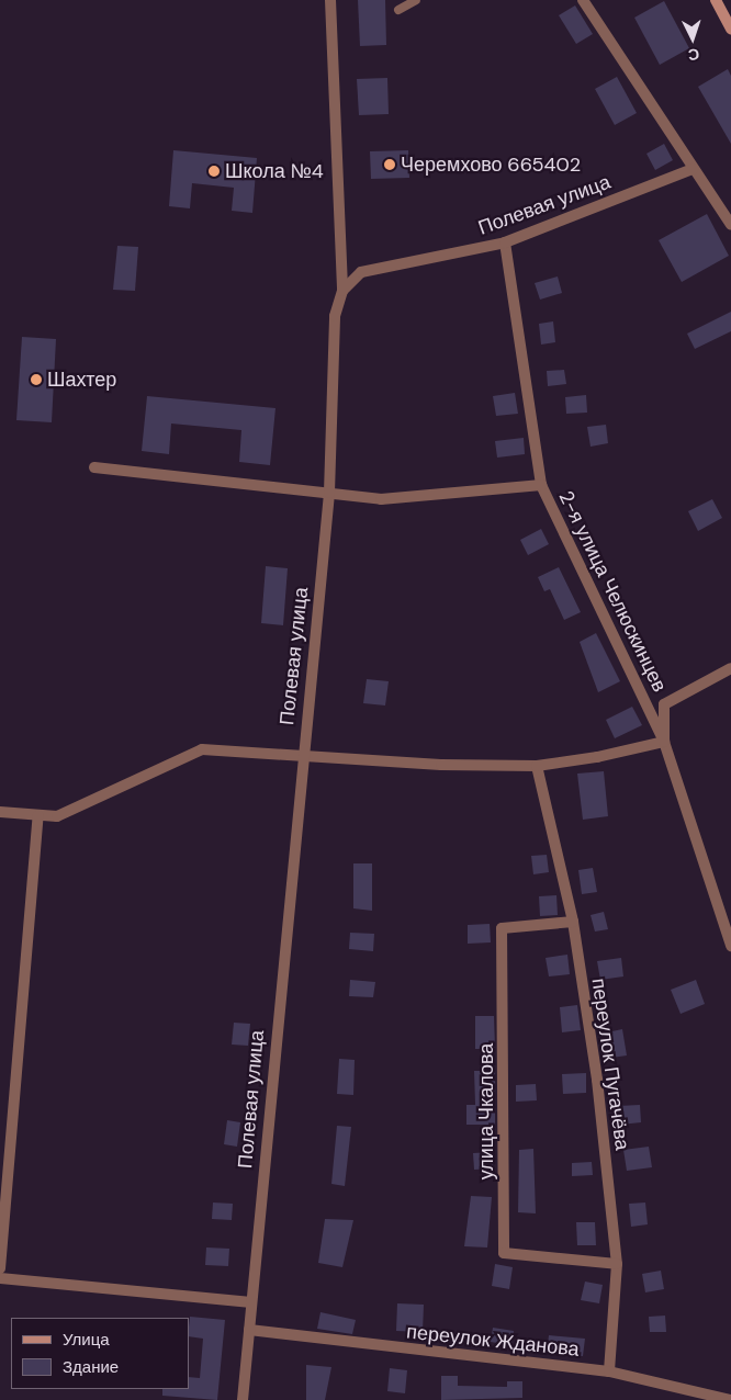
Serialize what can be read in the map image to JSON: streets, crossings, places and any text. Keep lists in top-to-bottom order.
{
  "streets": {
    "street": [
      "Полевая улица",
      "2-я улица Челюскинцев",
      "переулок Пугачёва",
      "улица Чкалова",
      "переулок Жданова"
    ]
  },
  "crossings": [
    ["Полевая улица", "2-я улица Челюскинцев"],
    ["Полевая улица", "переулок Жданова"],
    ["переулок Пугачёва", "улица Чкалова"],
    ["переулок Пугачёва", "переулок Жданова"]
  ],
  "places": ["Черемхово 665402", "Школа №4", "Шахтер"],
  "legend": ["Улица", "Здание"],
  "north": "bottom"
}
